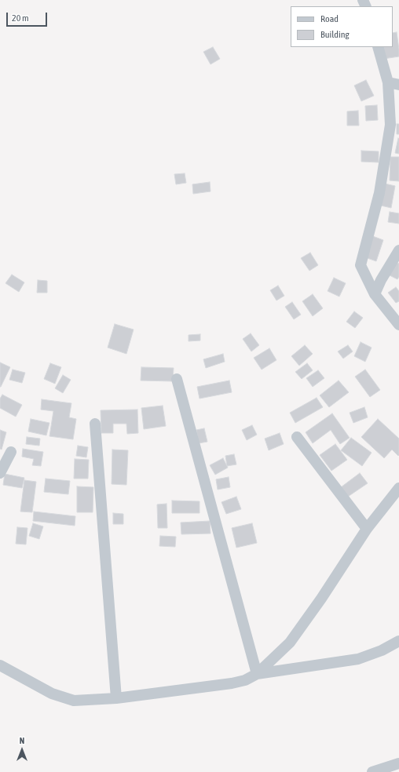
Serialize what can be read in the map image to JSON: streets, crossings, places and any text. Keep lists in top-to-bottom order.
{
  "legend": ["Road", "Building"],
  "scale_bar": "20 m",
  "north": "top"
}
